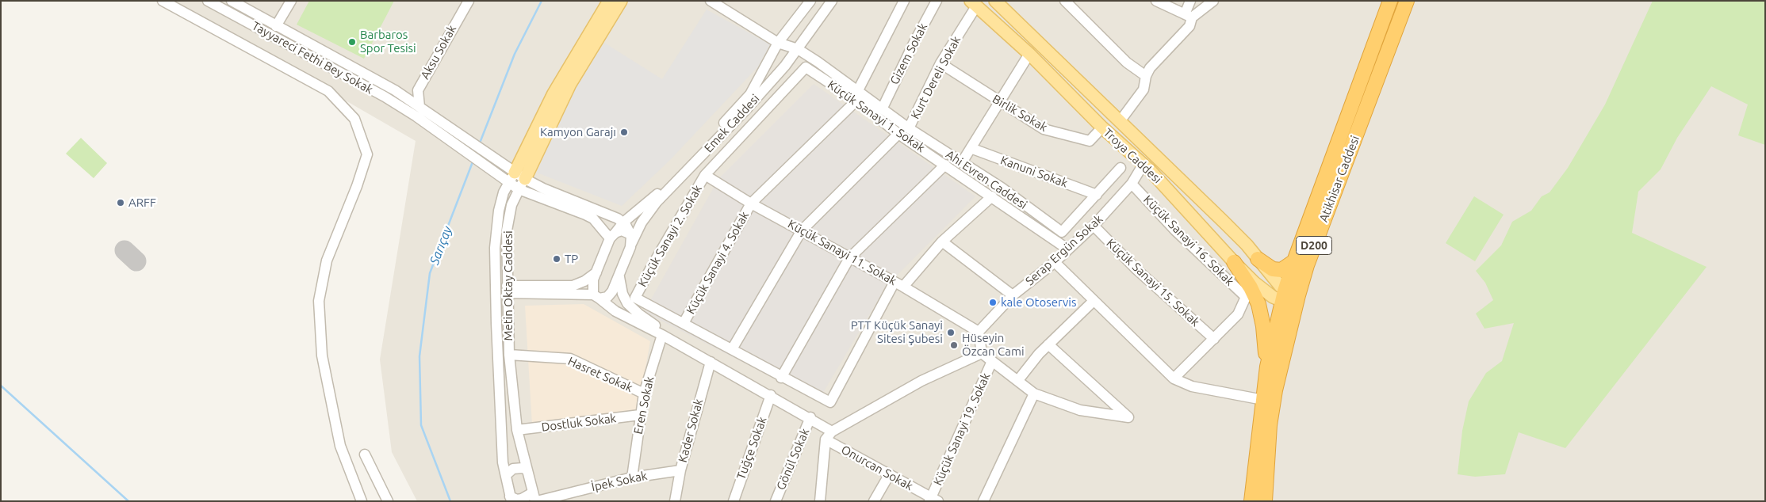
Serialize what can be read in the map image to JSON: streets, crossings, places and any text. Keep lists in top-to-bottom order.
{
  "streets": {
    "highway": ["Atikhisar Caddesi", "D200"],
    "main road": ["Troya Caddesi", "Metin Oktay Caddesi"],
    "street": [
      "Aksu Sokak",
      "Gizem Sokak",
      "Tayyareci Fethi Bey Sokak",
      "Kurt Dereli Sokak",
      "Birlik Sokak",
      "Küçük Sanayi 1. Sokak",
      "Emek Caddesi",
      "Kanuni Sokak",
      "Ahi Evren Caddesi",
      "Küçük Sanayi 2. Sokak",
      "Küçük Sanayi 16. Sokak",
      "Serap Ergün Sokak",
      "Küçük Sanayi 11. Sokak",
      "Küçük Sanayi 4. Sokak",
      "Küçük Sanayi 15. Sokak",
      "Hasret Sokak",
      "Eren Sokak",
      "Dostluk Sokak",
      "Küçük Sanayi 19. Sokak",
      "Kader Sokak",
      "Tuğçe Sokak",
      "Gönül Sokak",
      "Onurcan Sokak",
      "İpek Sokak"
    ]
  },
  "crossings": [
    ["Aksu Sokak", "Tayyareci Fethi Bey Sokak"],
    ["Gizem Sokak", "Ahi Evren Caddesi"],
    ["Kurt Dereli Sokak", "Birlik Sokak"],
    ["Kurt Dereli Sokak", "Troya Caddesi"],
    ["Kurt Dereli Sokak", "Ahi Evren Caddesi"],
    ["Birlik Sokak", "Troya Caddesi"],
    ["Küçük Sanayi 1. Sokak", "Küçük Sanayi 2. Sokak"],
    ["Küçük Sanayi 1. Sokak", "Serap Ergün Sokak"],
    ["Küçük Sanayi 1. Sokak", "Küçük Sanayi 11. Sokak"],
    ["Küçük Sanayi 1. Sokak", "Küçük Sanayi 4. Sokak"],
    ["Emek Caddesi", "Ahi Evren Caddesi"],
    ["Troya Caddesi", "Atikhisar Caddesi"],
    ["Troya Caddesi", "Serap Ergün Sokak"],
    ["Kanuni Sokak", "Ahi Evren Caddesi"],
    ["Küçük Sanayi 2. Sokak", "Küçük Sanayi 11. Sokak"],
    ["Küçük Sanayi 2. Sokak", "Küçük Sanayi 4. Sokak"],
    ["Küçük Sanayi 16. Sokak", "Serap Ergün Sokak"],
    ["Küçük Sanayi 16. Sokak", "Küçük Sanayi 15. Sokak"],
    ["Serap Ergün Sokak", "Küçük Sanayi 11. Sokak"],
    ["Serap Ergün Sokak", "Küçük Sanayi 15. Sokak"],
    ["Küçük Sanayi 11. Sokak", "Küçük Sanayi 4. Sokak"],
    ["Metin Oktay Caddesi", "Hasret Sokak"],
    ["Metin Oktay Caddesi", "Dostluk Sokak"],
    ["Metin Oktay Caddesi", "İpek Sokak"],
    ["Hasret Sokak", "Eren Sokak"],
    ["Eren Sokak", "Dostluk Sokak"],
    ["Eren Sokak", "Onurcan Sokak"],
    ["Eren Sokak", "İpek Sokak"],
    ["Küçük Sanayi 19. Sokak", "Onurcan Sokak"],
    ["Kader Sokak", "Onurcan Sokak"],
    ["Kader Sokak", "İpek Sokak"],
    ["Tuğçe Sokak", "Onurcan Sokak"],
    ["Gönül Sokak", "Onurcan Sokak"]
  ],
  "water": ["Sarıçay"],
  "places": [
    "Barbaros Spor Tesisi",
    "Kamyon Garajı",
    "ARFF",
    "TP",
    "kale Otoservis",
    "PTT Küçük Sanayi Sitesi Şubesi",
    "Hüseyin Özcan Cami"
  ]
}
